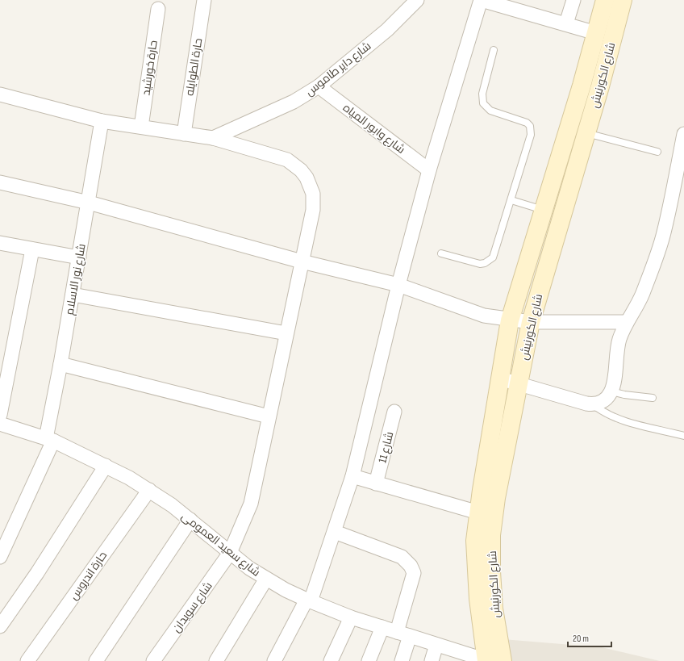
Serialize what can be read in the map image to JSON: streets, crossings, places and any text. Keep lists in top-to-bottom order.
{
  "streets": {
    "main road": ["شارع الكورنيش"],
    "street": [
      "حارة الطوايله",
      "حارة خورشيد",
      "شارع داير طاموس",
      "شارع وابور المياه",
      "شارع نور الاسلام",
      "شارع 11",
      "شارع سعيد العمومى",
      "حارة اندروس",
      "شارع سويدان"
    ]
  },
  "crossings": [
    ["حارة الطوايله", "شارع سويدان"],
    ["حارة خورشيد", "شارع سويدان"],
    ["شارع داير طاموس", "شارع وابور المياه"],
    ["شارع داير طاموس", "شارع سويدان"],
    ["شارع الكورنيش", "شارع سعيد العمومى"],
    ["شارع نور الاسلام", "شارع سعيد العمومى"],
    ["شارع نور الاسلام", "شارع سويدان"],
    ["شارع سعيد العمومى", "حارة اندروس"],
    ["شارع سعيد العمومى", "شارع سويدان"]
  ],
  "scale_bar": "20 m"
}
